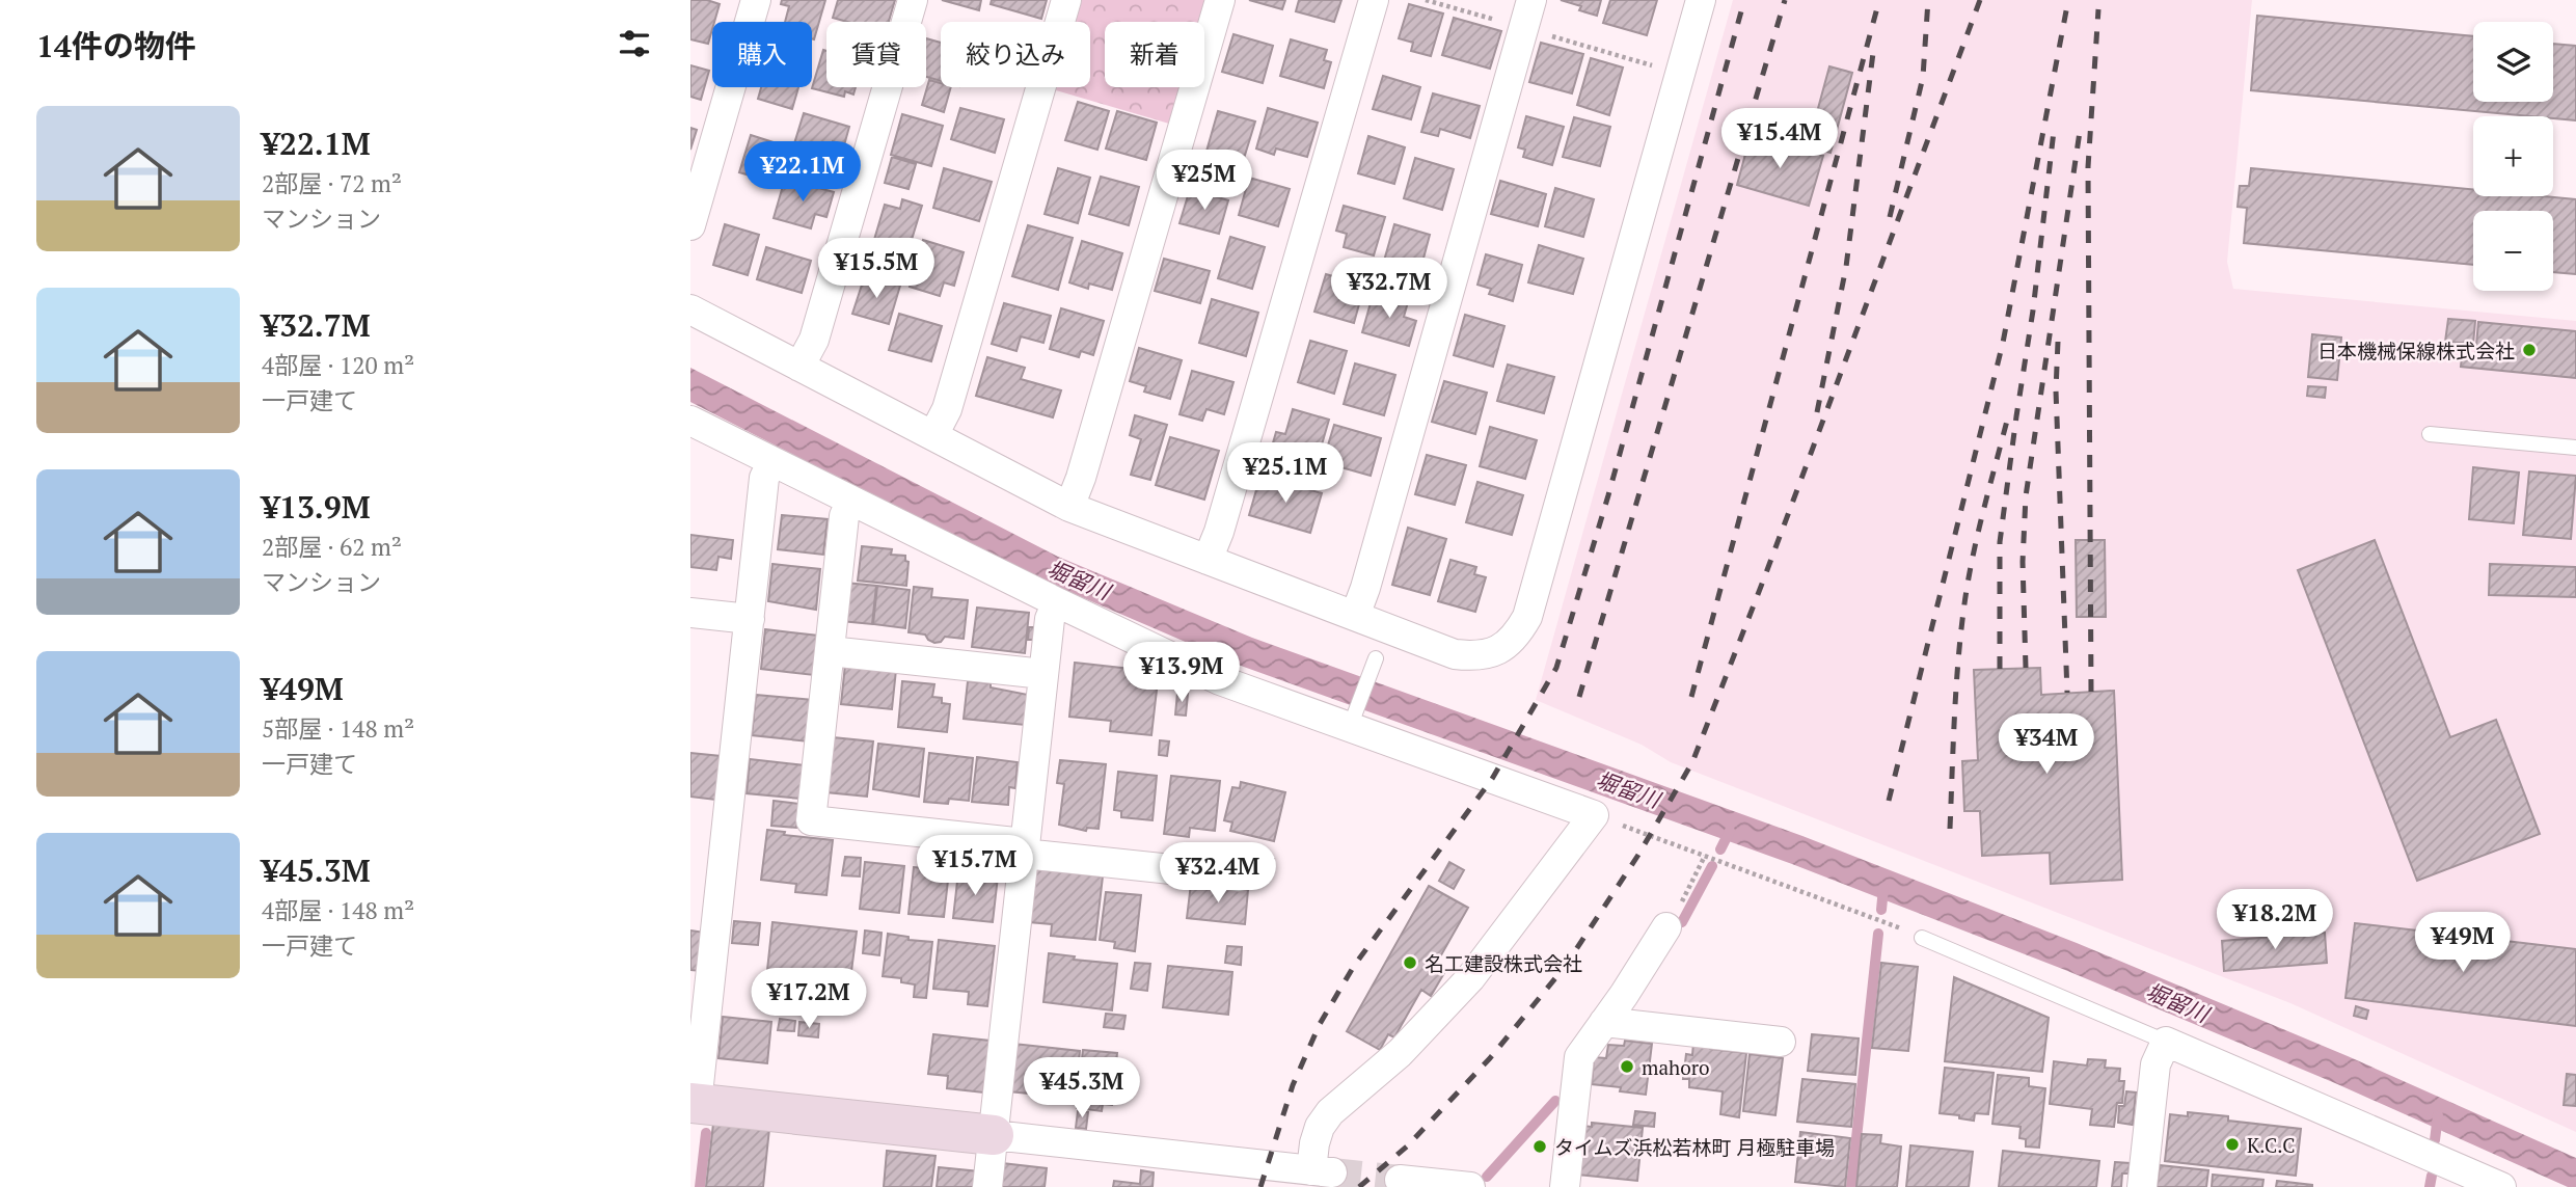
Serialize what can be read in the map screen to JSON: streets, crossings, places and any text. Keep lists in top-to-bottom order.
{
  "water": ["堀留川"],
  "places": [
    "日本機械保線株式会社",
    "名工建設株式会社",
    "mahoro",
    "K.C.C",
    "タイムズ浜松若林町 月極駐車場"
  ],
  "page": {
    "heading": "14件の物件",
    "map_buttons": ["+", "−"],
    "chip": [
      "購入",
      "賃貸",
      "絞り込み",
      "新着"
    ],
    "list": [
      {
        "name": "¥22.1M",
        "note": "2部屋 · 72 m² · マンション"
      },
      {
        "name": "¥32.7M",
        "note": "4部屋 · 120 m² · 一戸建て"
      },
      {
        "name": "¥13.9M",
        "note": "2部屋 · 62 m² · マンション"
      },
      {
        "name": "¥49M",
        "note": "5部屋 · 148 m² · 一戸建て"
      },
      {
        "name": "¥45.3M",
        "note": "4部屋 · 148 m² · 一戸建て"
      }
    ],
    "price": [
      "¥15.4M",
      "¥22.1M",
      "¥25M",
      "¥15.5M",
      "¥32.7M",
      "¥25.1M",
      "¥13.9M",
      "¥34M",
      "¥15.7M",
      "¥32.4M",
      "¥18.2M",
      "¥49M",
      "¥17.2M",
      "¥45.3M"
    ]
  }
}
